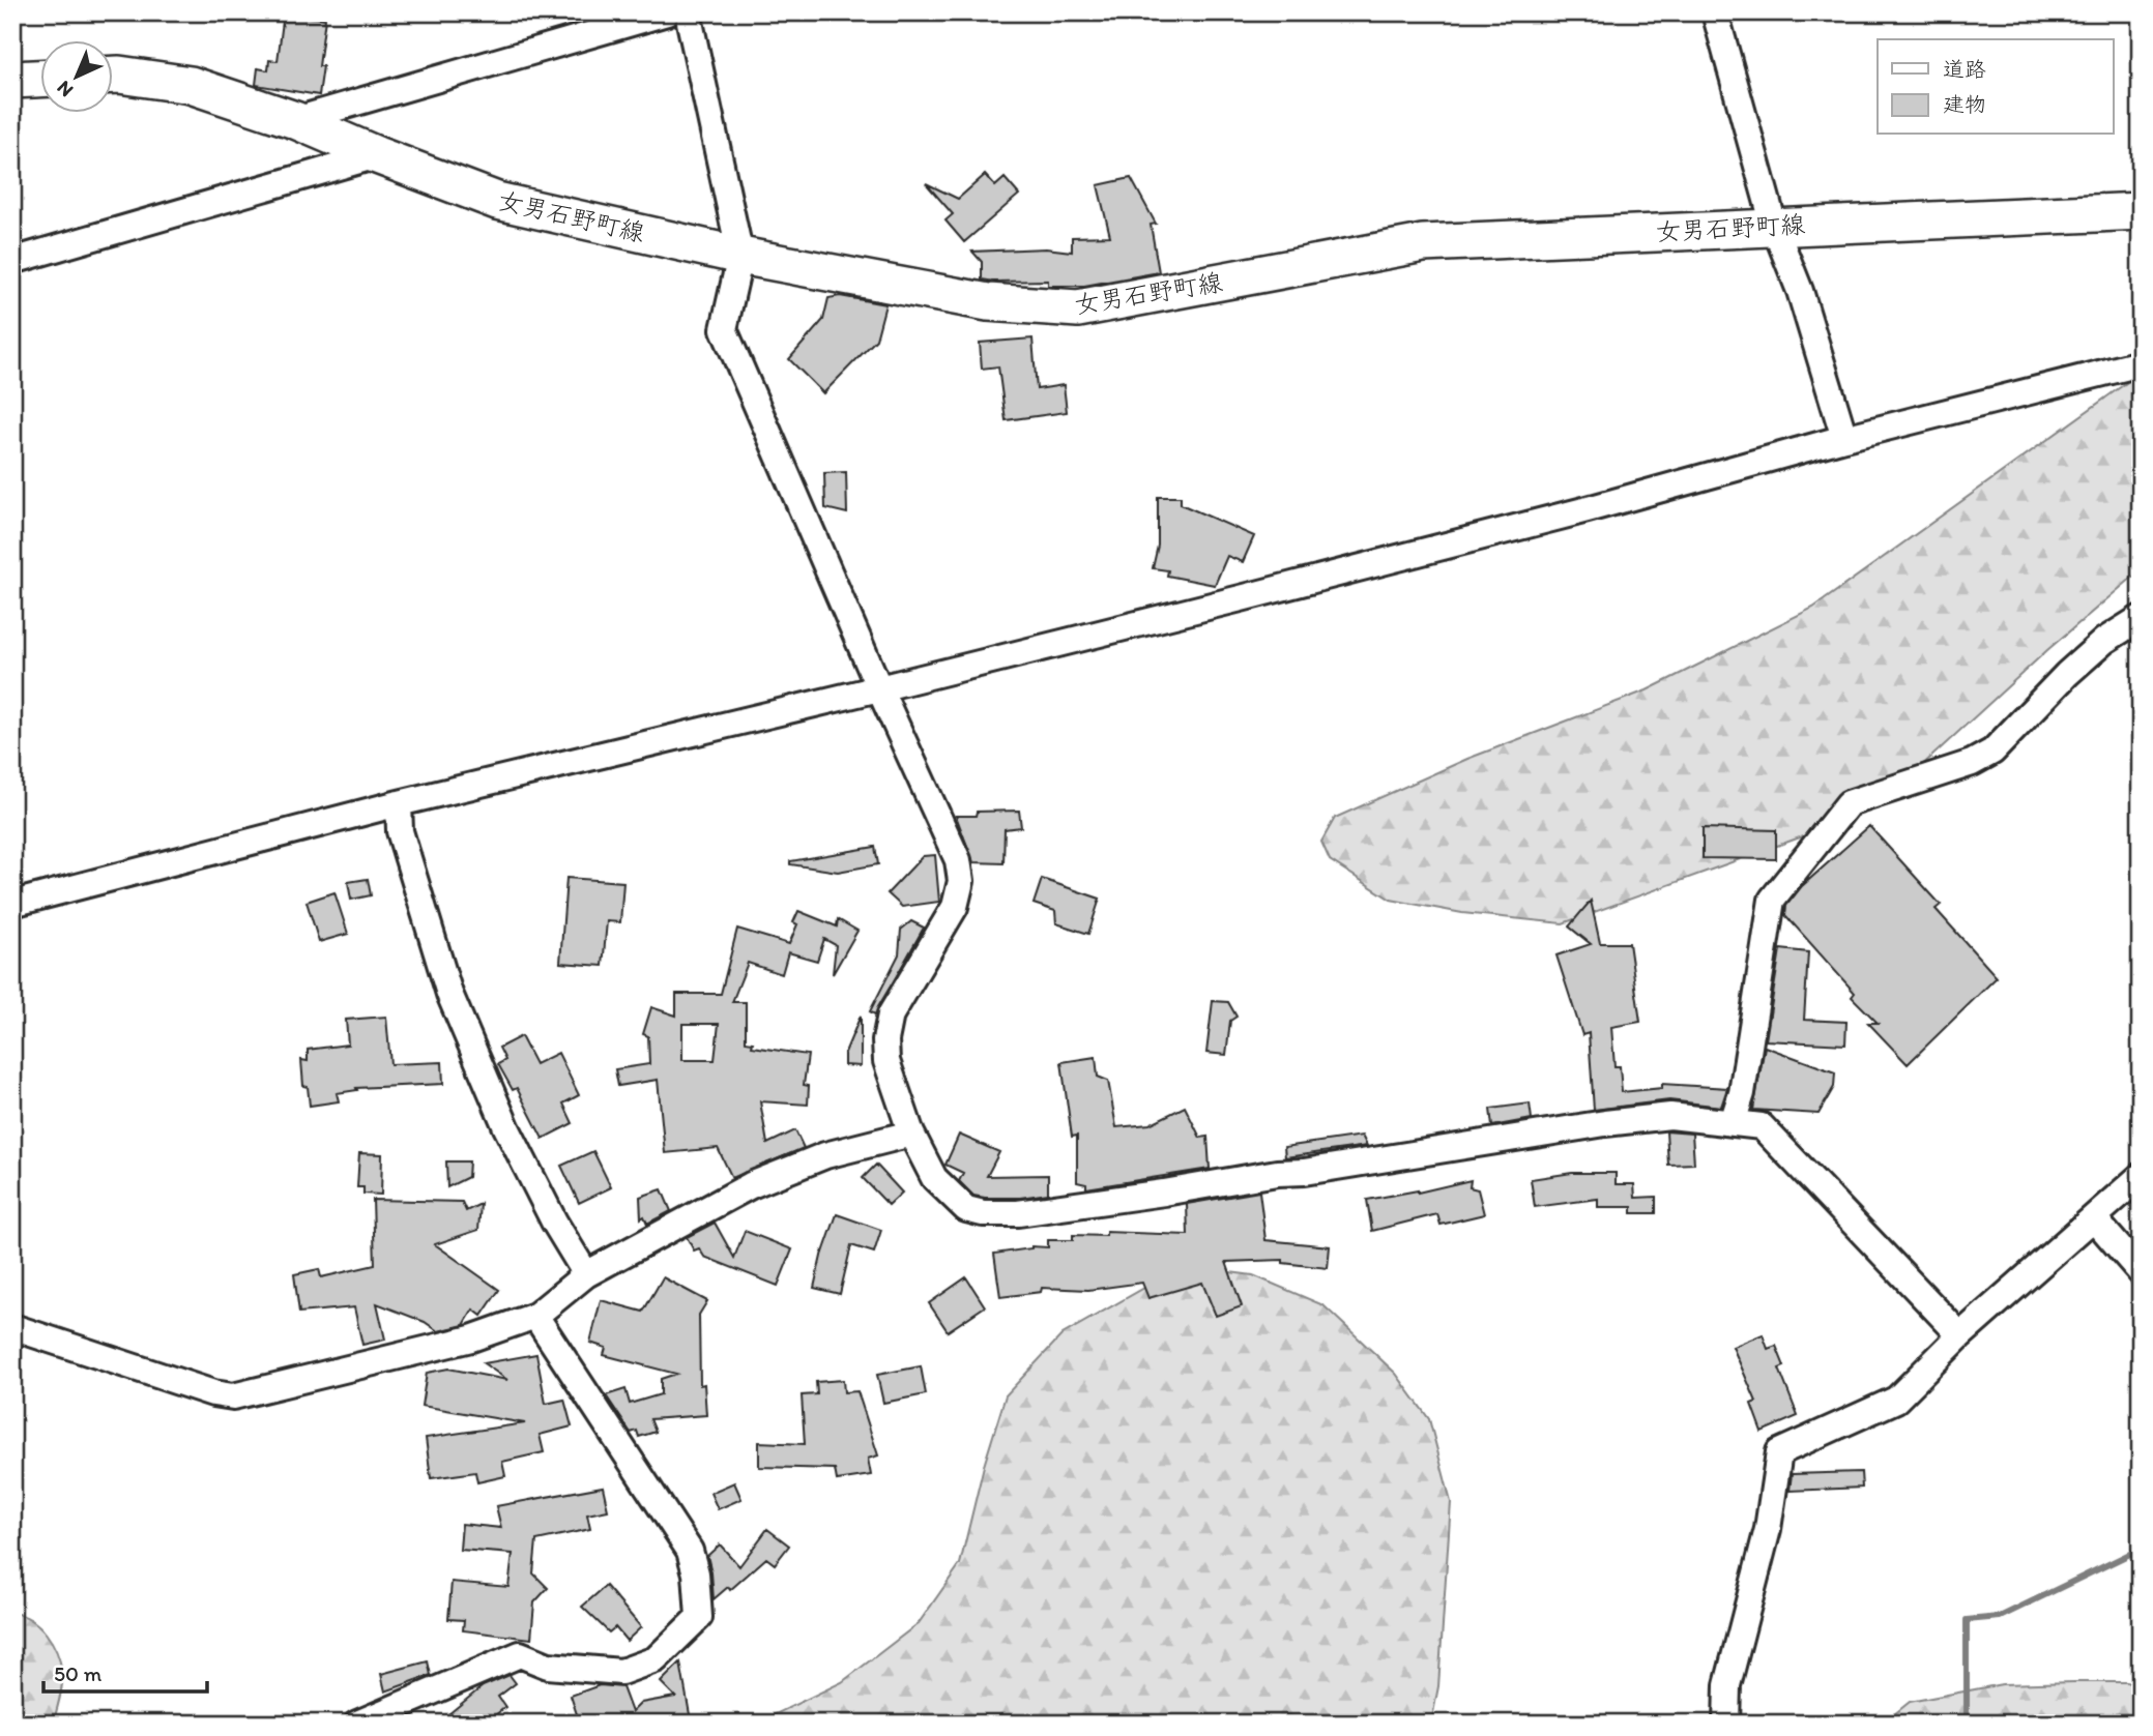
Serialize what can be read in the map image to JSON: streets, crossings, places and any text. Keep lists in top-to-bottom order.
{
  "streets": {
    "main road": ["女男石野町線"]
  },
  "legend": ["道路", "建物"],
  "scale_bar": "50 m",
  "north": "bottom left"
}
